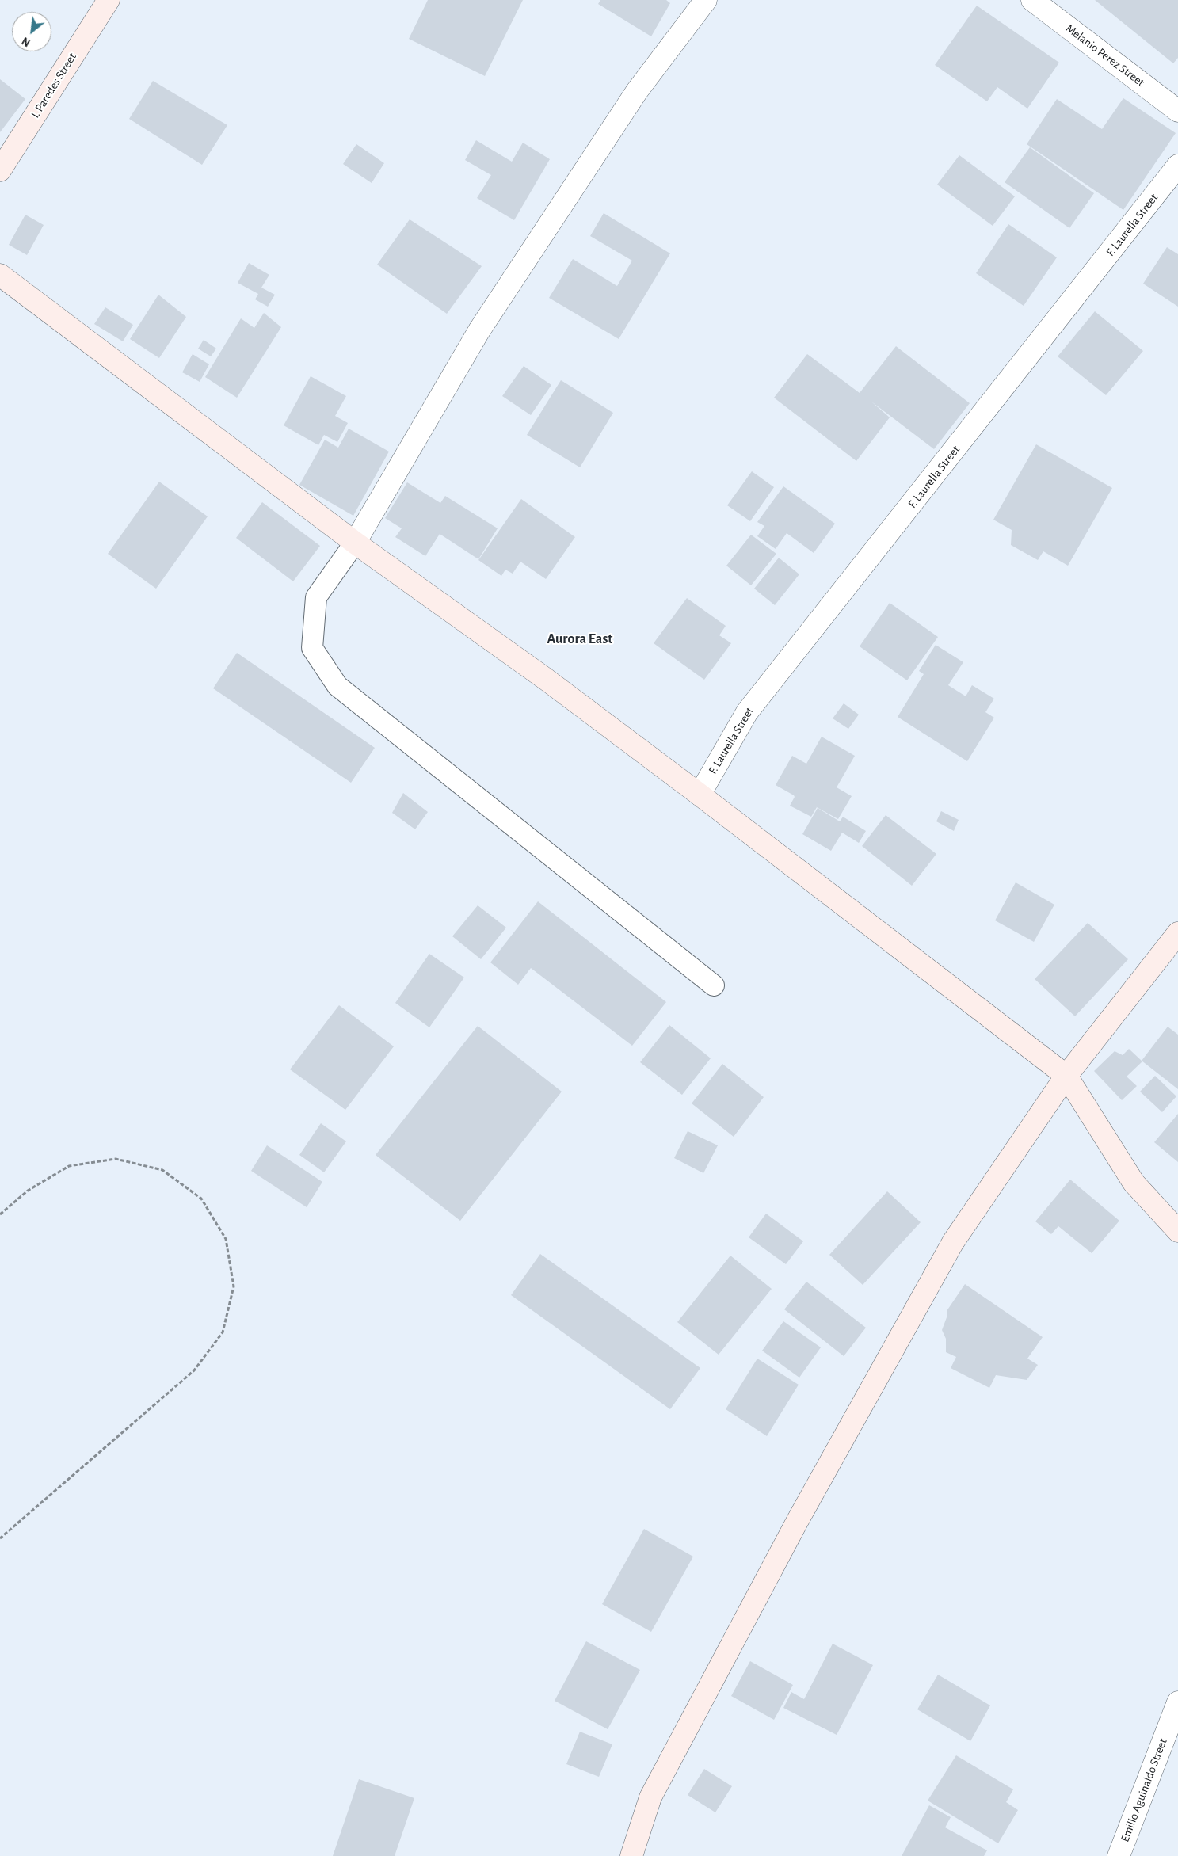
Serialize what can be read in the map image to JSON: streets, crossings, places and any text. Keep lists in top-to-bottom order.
{
  "streets": {
    "street": [
      "Melanio Perez Street",
      "I. Paredes Street",
      "F. Laurella Street",
      "Emilio Aguinaldo Street"
    ]
  },
  "districts": ["Aurora East"],
  "north": "bottom left"
}
